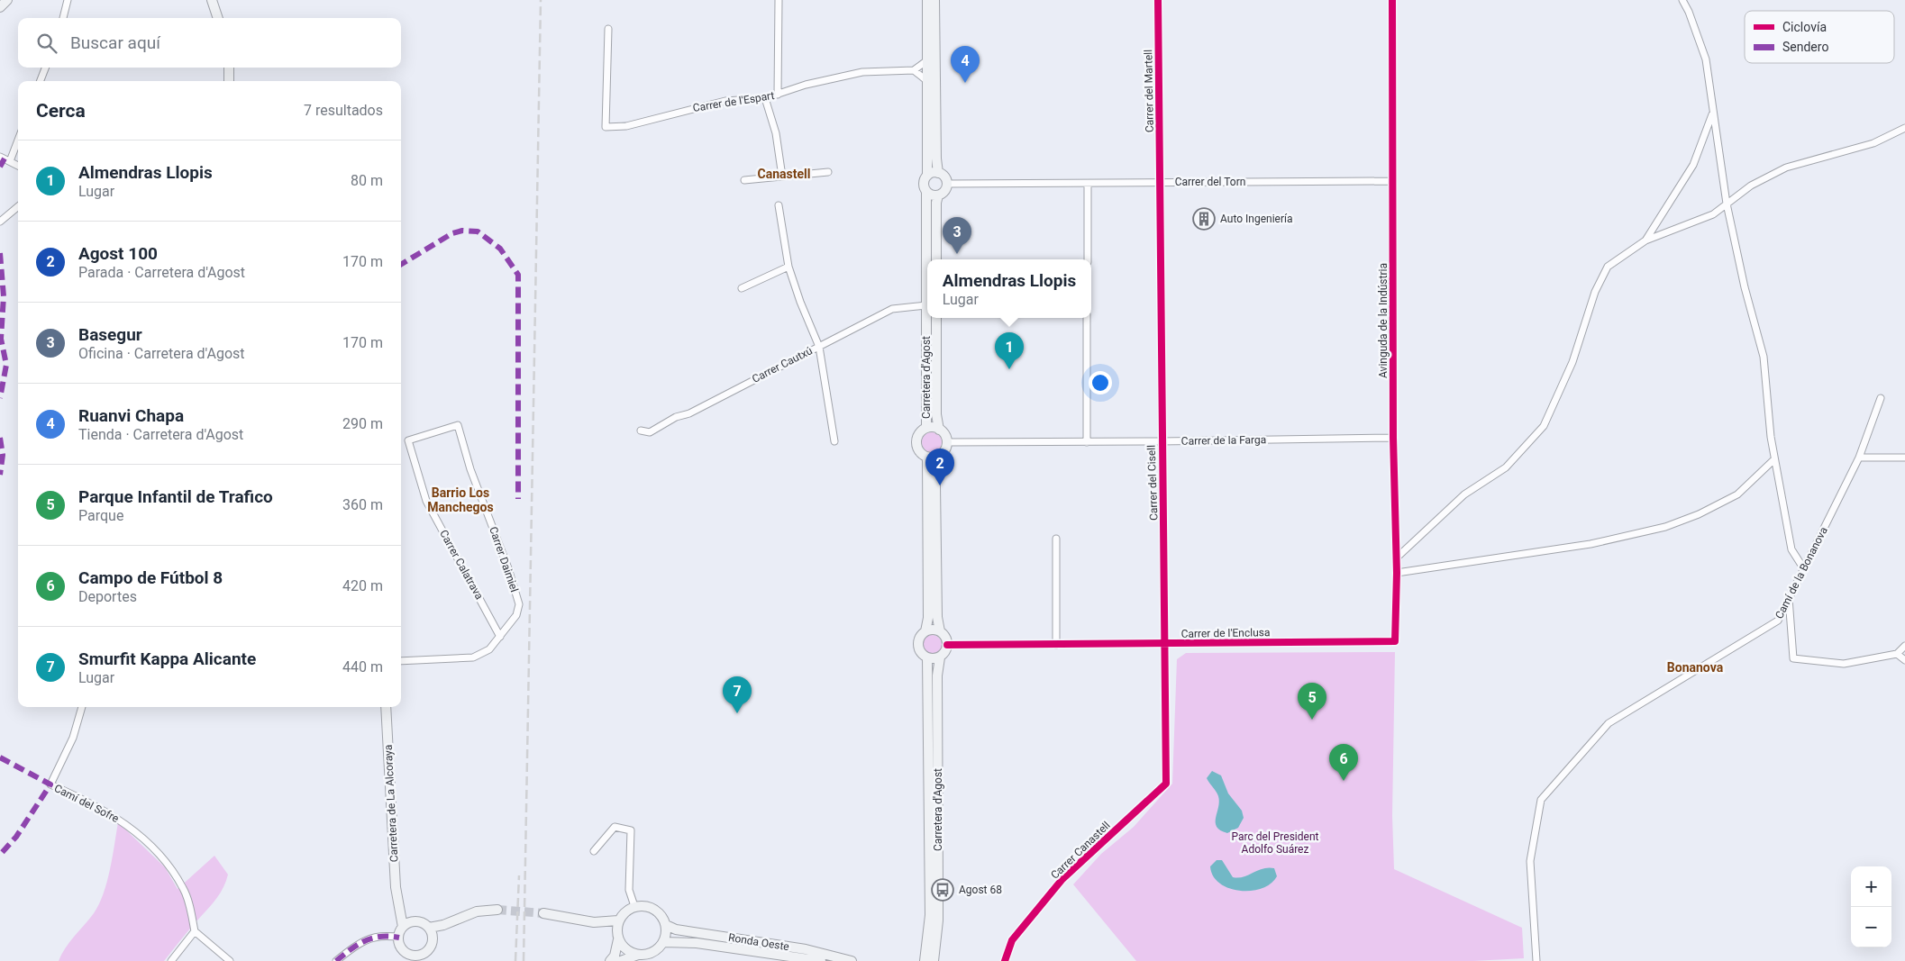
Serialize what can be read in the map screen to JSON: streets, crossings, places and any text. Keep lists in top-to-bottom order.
{
  "streets": {
    "main road": ["Carretera d'Agost", "Carretera de La Alcoraya", "Ronda Oeste"],
    "street": [
      "Carrer del Martell",
      "Carrer de l'Espart",
      "Carrer del Torn",
      "Avinguda de la Indústria",
      "Carrer Cautxú",
      "Carrer de la Farga",
      "Carrer del Cisell",
      "Carrer Daimiel",
      "Carrer Calatrava",
      "Camí de la Bonanova",
      "Carrer de l'Enclusa",
      "Camí del Sofre",
      "Carrer Canastell"
    ]
  },
  "crossings": [
    ["Carrer del Martell", "Carrer del Torn"],
    ["Carrer del Martell", "Carrer del Cisell"],
    ["Carrer del Torn", "Avinguda de la Indústria"],
    ["Carrer del Torn", "Carretera d'Agost"],
    ["Carrer del Torn", "Carrer del Cisell"],
    ["Avinguda de la Indústria", "Carrer de la Farga"],
    ["Avinguda de la Indústria", "Carrer de l'Enclusa"],
    ["Carrer Cautxú", "Carretera d'Agost"],
    ["Carretera d'Agost", "Carrer de la Farga"],
    ["Carretera d'Agost", "Carrer de l'Enclusa"],
    ["Carrer de la Farga", "Carrer del Cisell"],
    ["Carrer del Cisell", "Carrer de l'Enclusa"],
    ["Carrer del Cisell", "Carrer Canastell"],
    ["Carrer Daimiel", "Carrer Calatrava"]
  ],
  "districts": ["Canastell", "Barrio Los Manchegos", "Bonanova"],
  "parks": ["Parc del President Adolfo Suárez"],
  "places": {
    "building": ["Auto Ingeniería"],
    "bus stop": ["Agost 68"]
  },
  "legend": ["Ciclovía", "Sendero"],
  "page": {
    "search": "Buscar aquí",
    "pins": [
      "4",
      "3",
      "1",
      "2",
      "7",
      "5",
      "6"
    ],
    "heading": ["Cerca", "7 resultados"],
    "list": [
      {
        "mark": "1",
        "name": "Almendras Llopis",
        "note": "Lugar",
        "value": "80 m"
      },
      {
        "mark": "2",
        "name": "Agost 100",
        "note": "Parada · Carretera d'Agost",
        "value": "170 m"
      },
      {
        "mark": "3",
        "name": "Basegur",
        "note": "Oficina · Carretera d'Agost",
        "value": "170 m"
      },
      {
        "mark": "4",
        "name": "Ruanvi Chapa",
        "note": "Tienda · Carretera d'Agost",
        "value": "290 m"
      },
      {
        "mark": "5",
        "name": "Parque Infantil de Trafico",
        "note": "Parque",
        "value": "360 m"
      },
      {
        "mark": "6",
        "name": "Campo de Fútbol 8",
        "note": "Deportes",
        "value": "420 m"
      },
      {
        "mark": "7",
        "name": "Smurfit Kappa Alicante",
        "note": "Lugar",
        "value": "440 m"
      }
    ],
    "popup": ["Almendras Llopis", "Lugar"],
    "map_buttons": ["+", "−"]
  }
}
